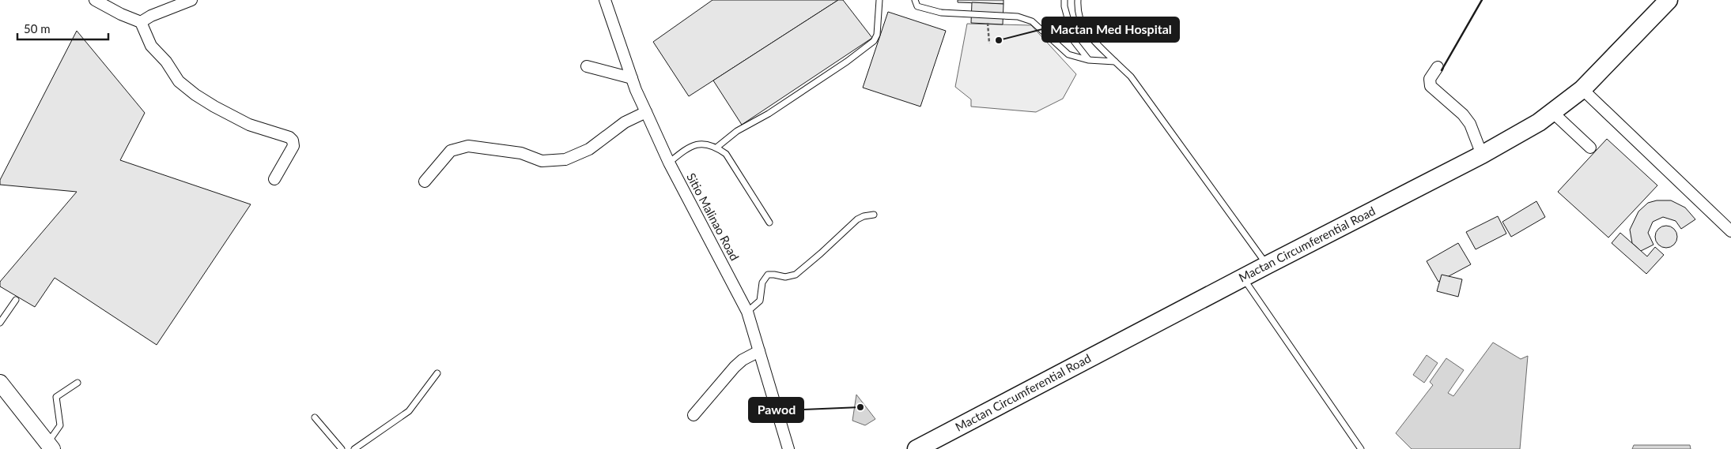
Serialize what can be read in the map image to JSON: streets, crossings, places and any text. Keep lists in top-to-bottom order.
{
  "streets": {
    "main road": ["Mactan Circumferential Road"],
    "street": ["Sitio Malinao Road"]
  },
  "places": ["Mactan Med Hospital", "Pawod"],
  "scale_bar": "50 m"
}
